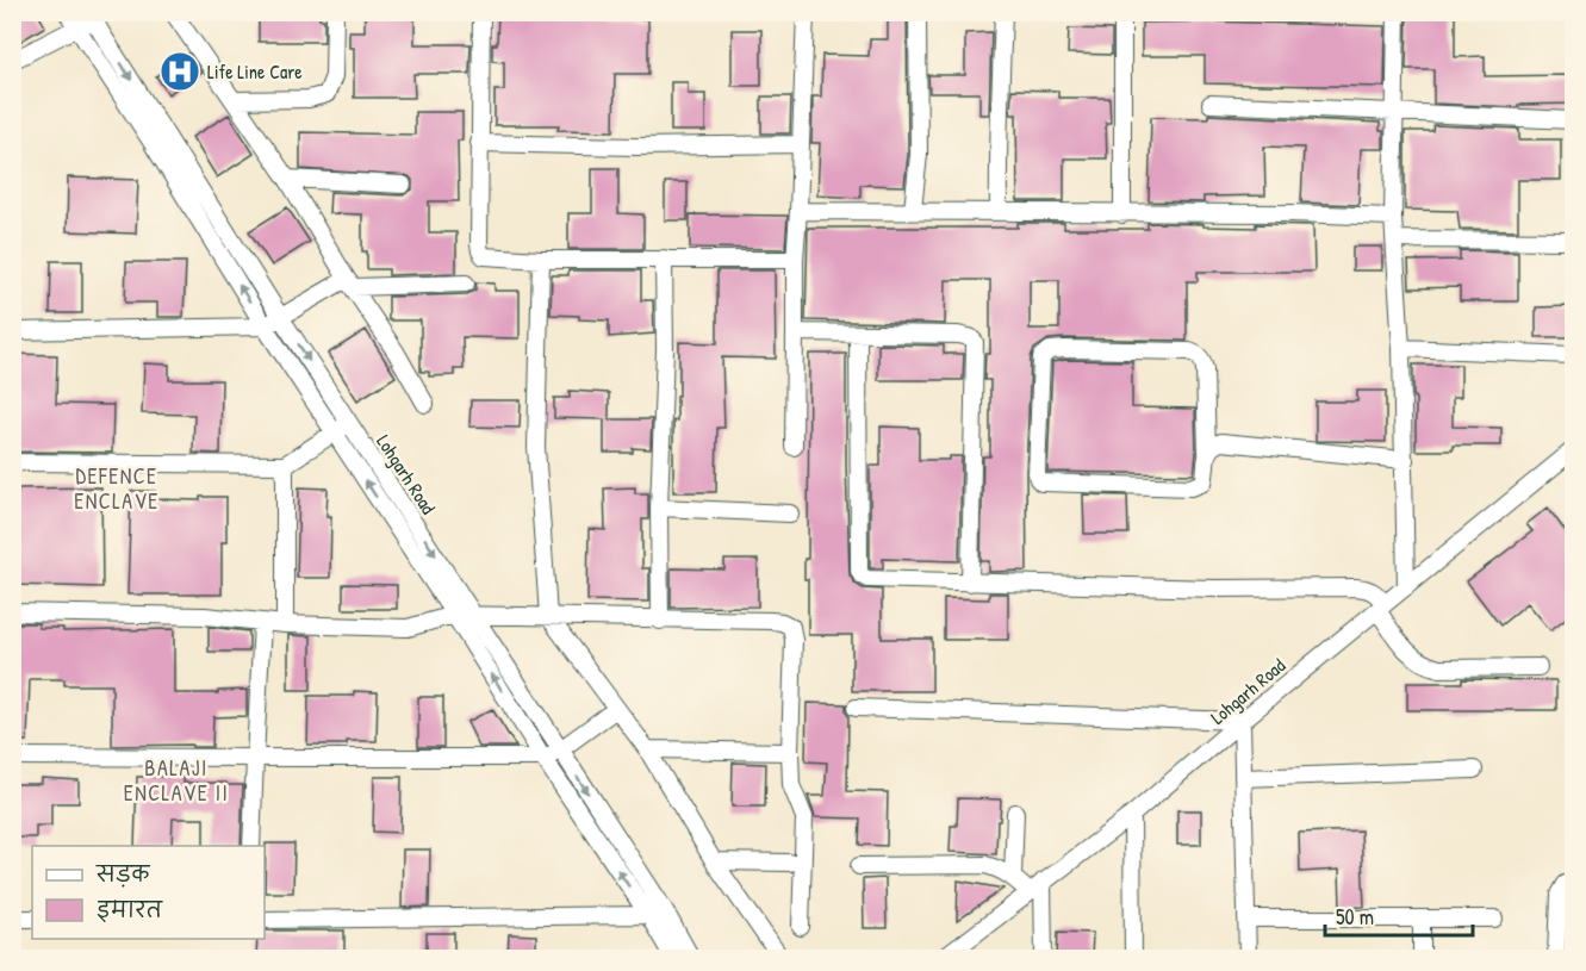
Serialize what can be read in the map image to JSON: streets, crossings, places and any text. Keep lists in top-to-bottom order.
{
  "streets": {
    "street": ["Lohgarh Road"]
  },
  "districts": ["DEFENCE ENCLAVE", "BALAJI ENCLAVE II"],
  "places": {
    "hospital": ["Life Line Care"]
  },
  "legend": ["सड़क", "इमारत"],
  "scale_bar": "50 m"
}
